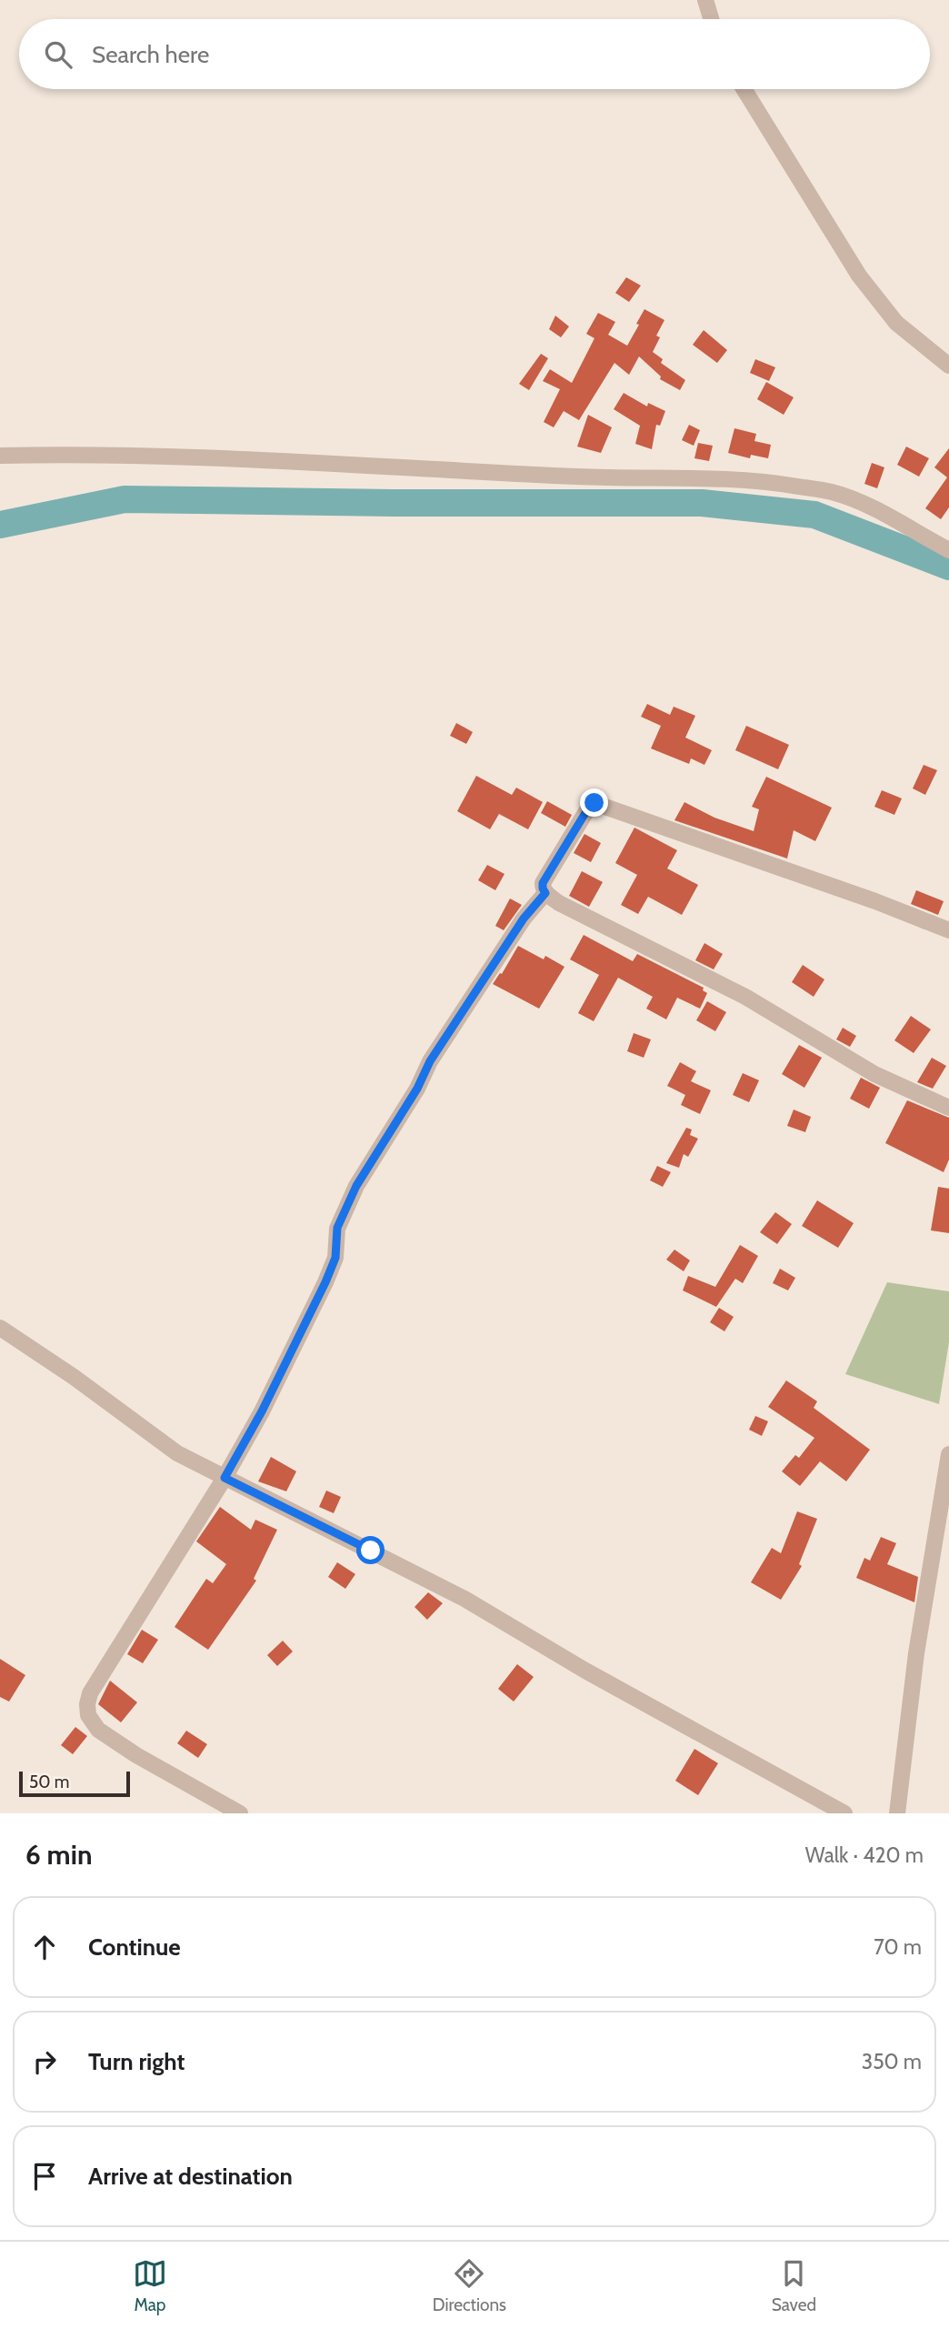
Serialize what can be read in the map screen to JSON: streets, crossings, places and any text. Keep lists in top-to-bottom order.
{
  "scale_bar": "50 m",
  "page": {
    "search": "Search here",
    "scale": "50 m",
    "heading": ["6 min", "Walk · 420 m"],
    "list": [
      ["Continue", "70 m"],
      ["Turn right", "350 m"],
      "Arrive at destination"
    ],
    "nav": ["Map", "Directions", "Saved"]
  }
}
